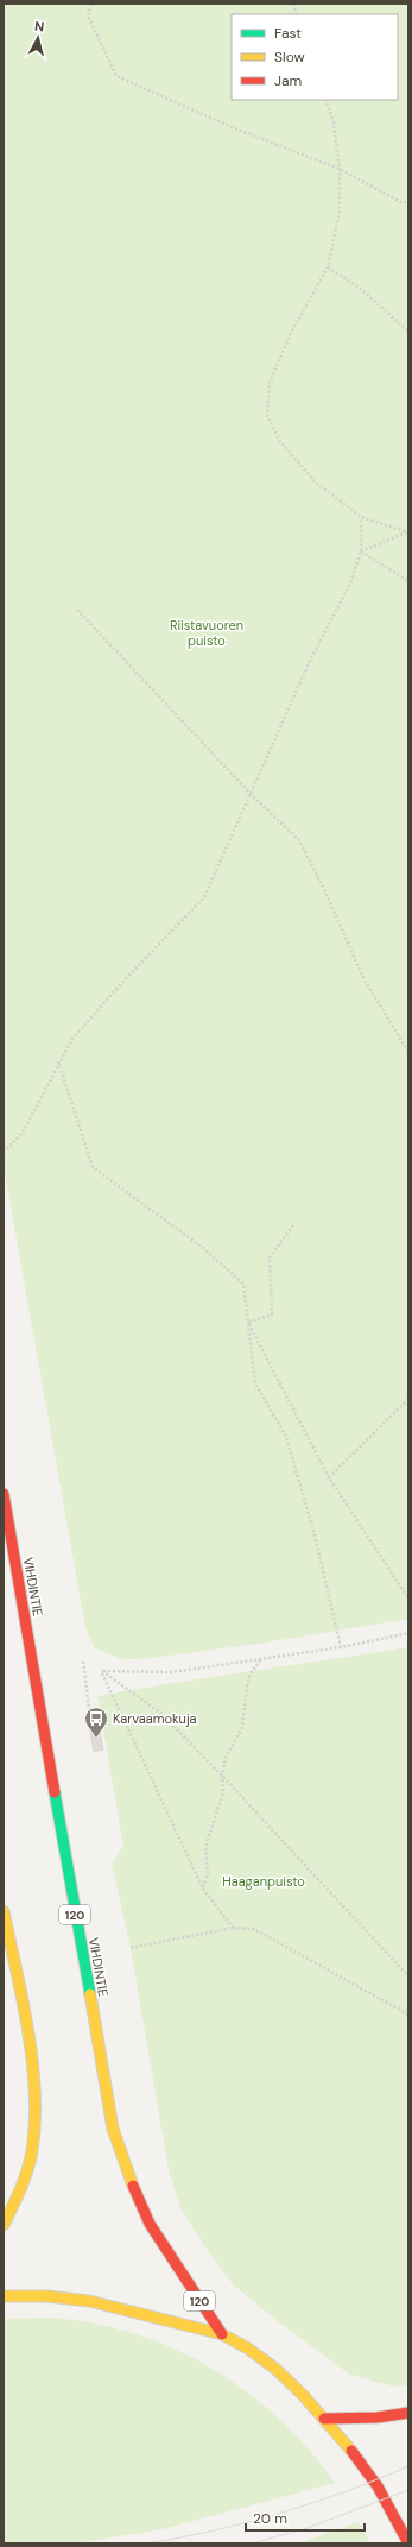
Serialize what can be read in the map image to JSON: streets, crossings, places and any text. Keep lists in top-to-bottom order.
{
  "streets": {
    "main road": ["VIHDINTIE", "120"]
  },
  "parks": ["Riistavuoren puisto", "Haaganpuisto"],
  "places": {
    "bus stop": ["Karvaamokuja"]
  },
  "legend": ["Fast", "Slow", "Jam"],
  "scale_bar": "20 m",
  "north": "top"
}
